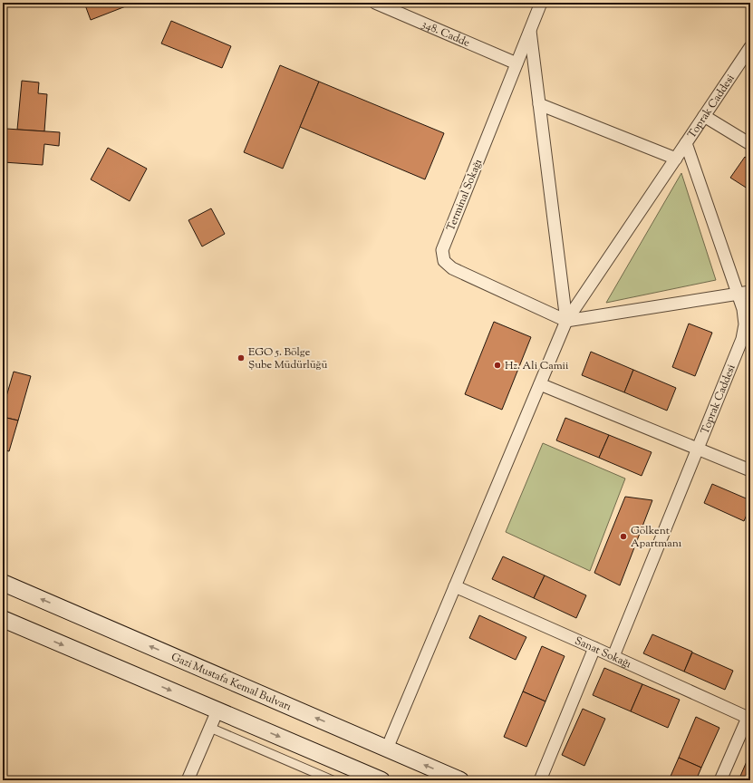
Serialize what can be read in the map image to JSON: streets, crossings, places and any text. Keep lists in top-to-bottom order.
{
  "streets": {
    "main road": ["Gazi Mustafa Kemal Bulvarı"],
    "street": [
      "348. Cadde",
      "Toprak Caddesi",
      "Terminal Sokağı",
      "Sanat Sokağı"
    ]
  },
  "crossings": [
    ["348. Cadde", "Terminal Sokağı"],
    ["Toprak Caddesi", "Sanat Sokağı"]
  ],
  "places": ["EGO 5. Bölge Şube Müdürlüğü", "Hz. Ali Camii", "Gölkent Apartmanı"]
}
